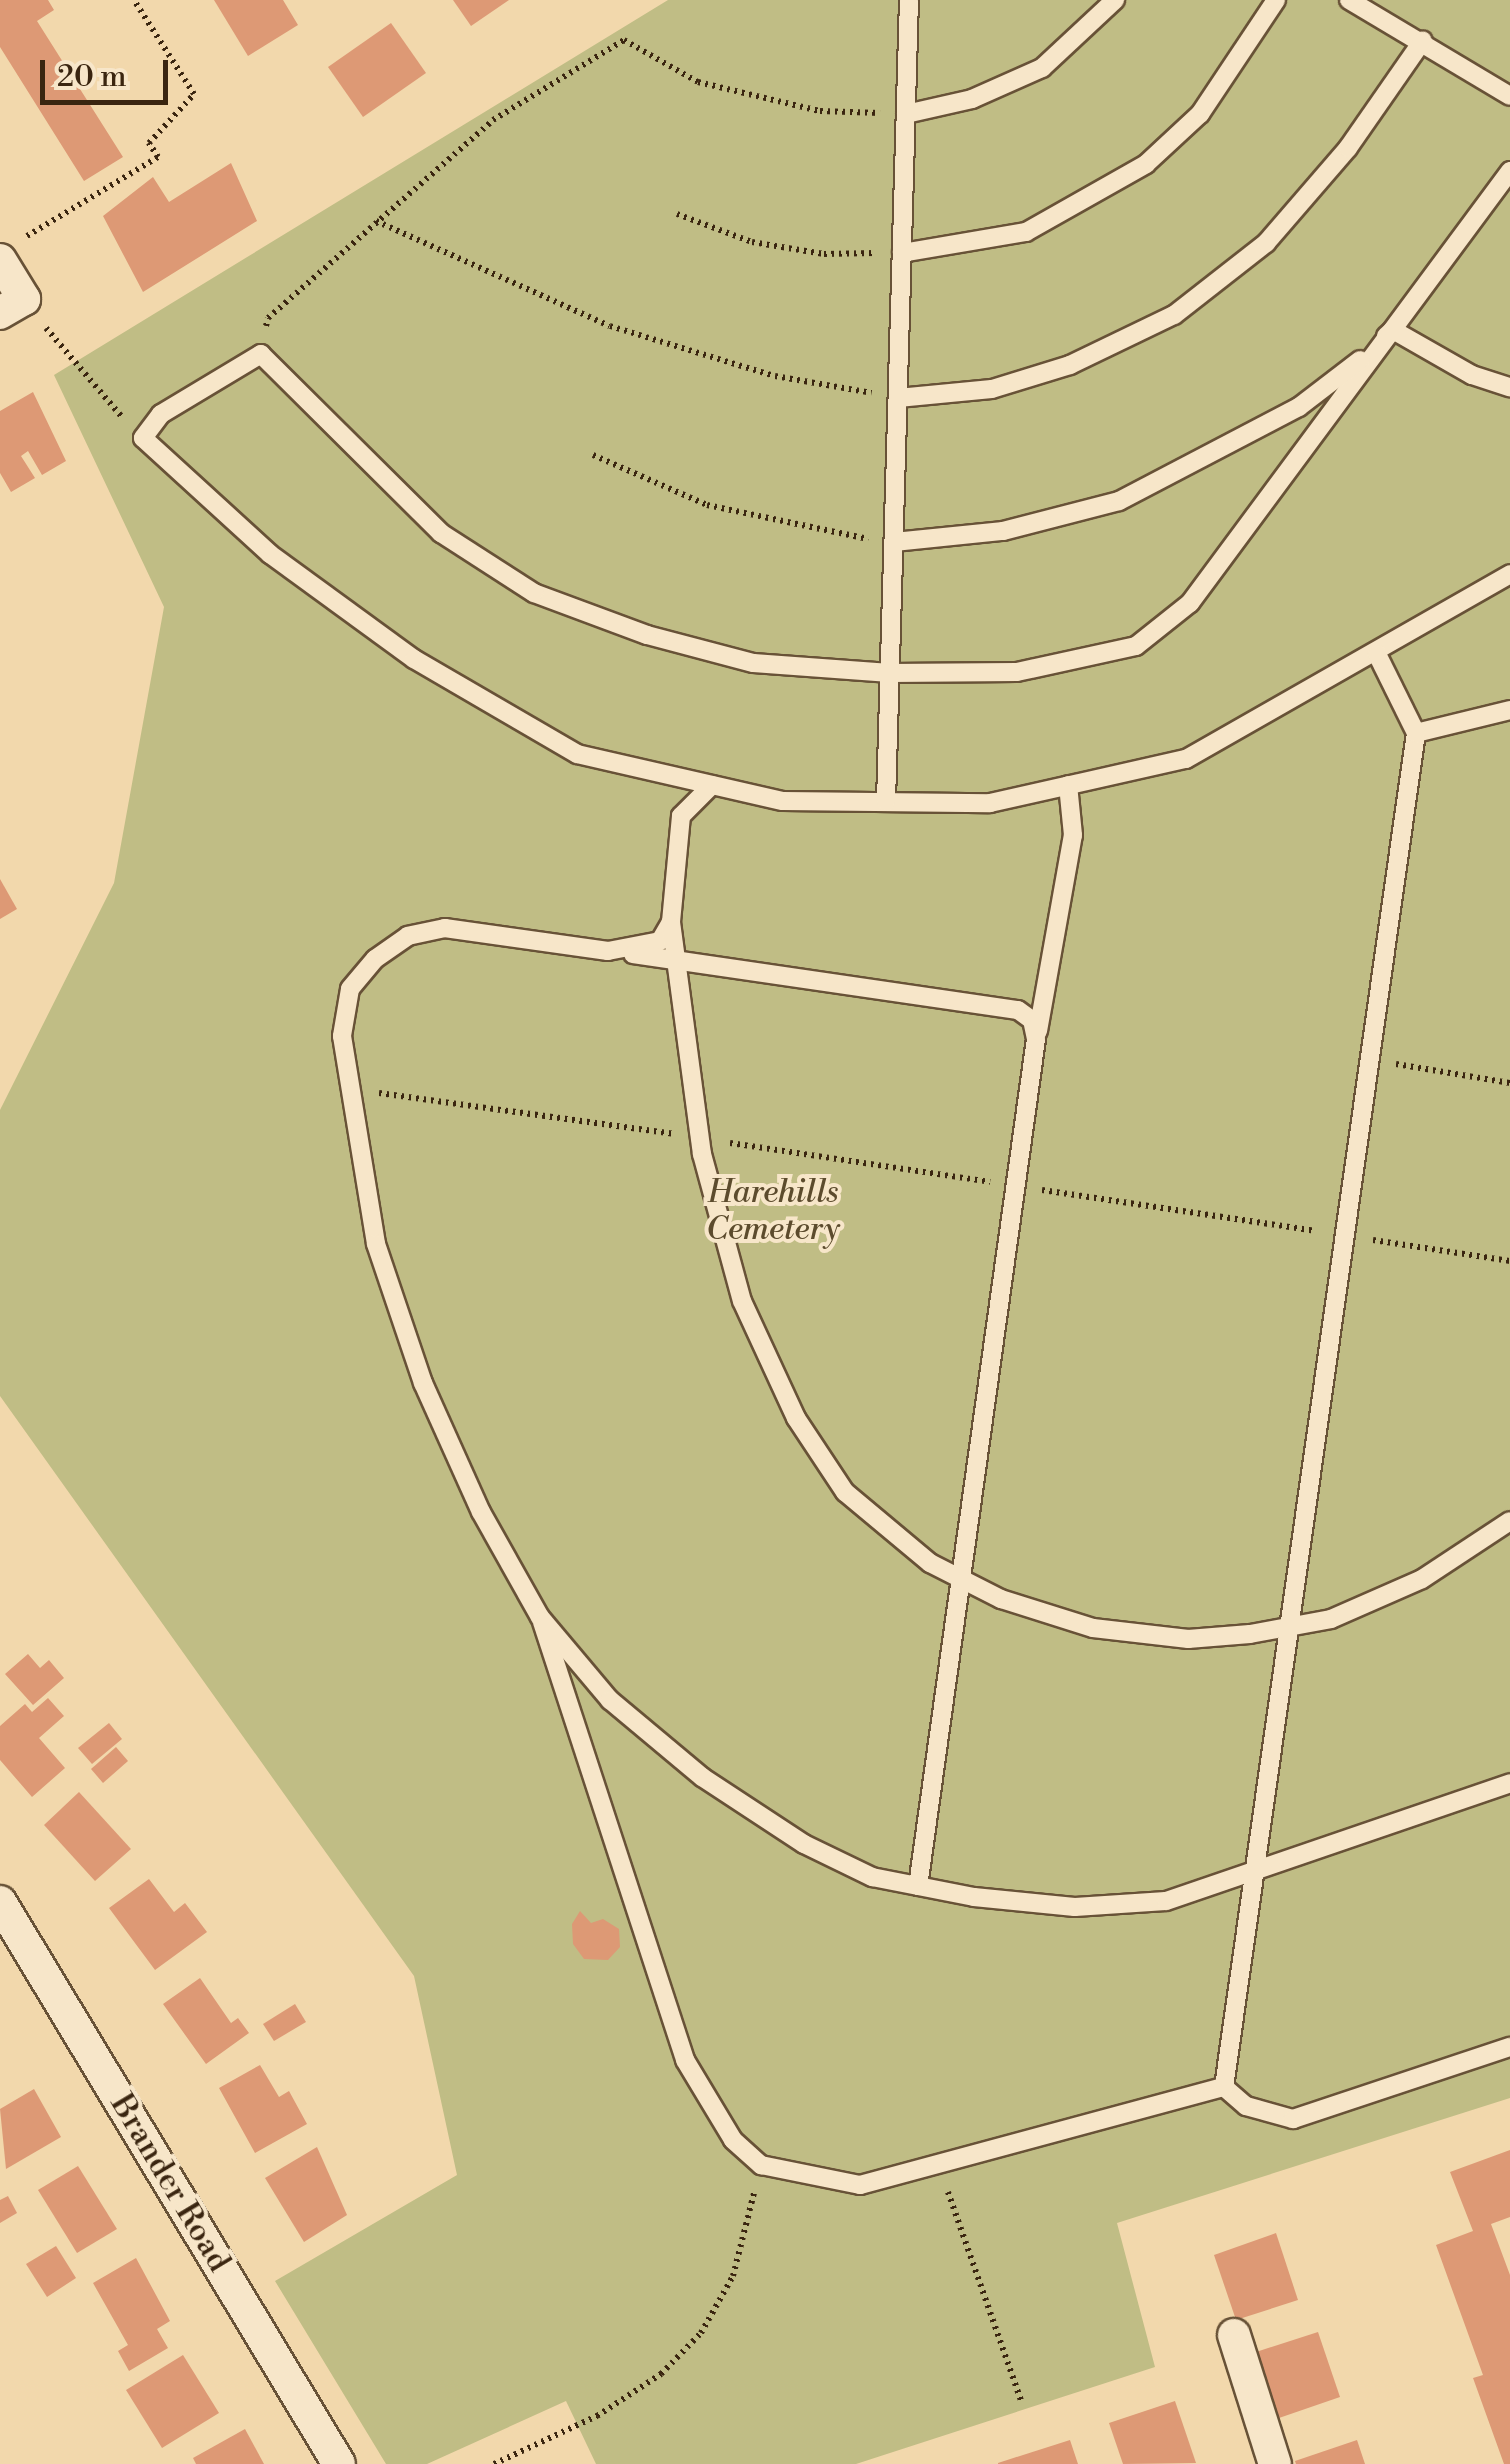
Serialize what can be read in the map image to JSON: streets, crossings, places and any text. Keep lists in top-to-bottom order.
{
  "streets": {
    "street": ["Brander Road"]
  },
  "parks": ["Harehills Cemetery"],
  "scale_bar": "20 m"
}
